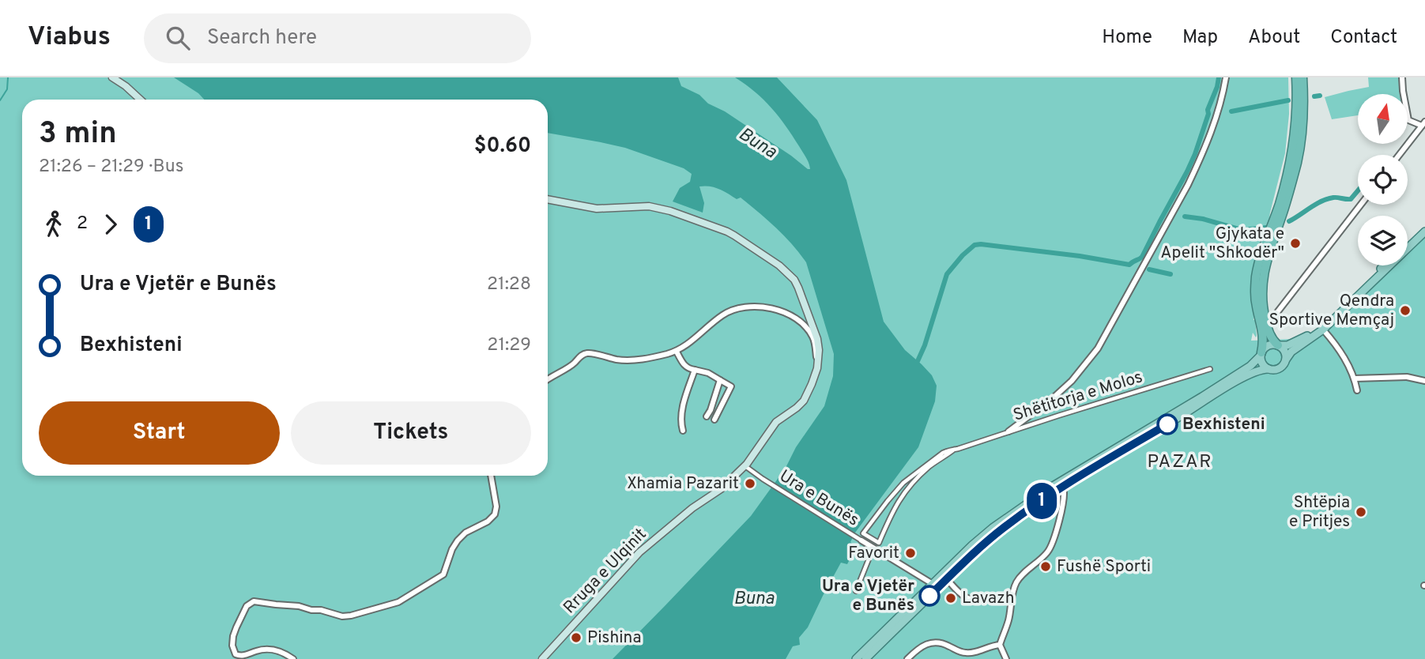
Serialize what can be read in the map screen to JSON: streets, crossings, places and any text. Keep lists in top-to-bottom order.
{
  "streets": {
    "main road": ["Rruga e Ulqinit"],
    "street": ["Shëtitorja e Molos", "Ura e Bunës"]
  },
  "crossings": [
    ["Ura e Bunës", "Rruga e Ulqinit"]
  ],
  "districts": ["PAZAR"],
  "water": ["Buna"],
  "places": [
    "Gjykata e Apelit \"Shkodër\"",
    "Qendra Sportive Memçaj",
    "Bexhisteni",
    "Xhamia Pazarit",
    "Shtëpia e Pritjes",
    "Favorit",
    "Fushë Sporti",
    "Ura e Vjetër e Bunës",
    "Lavazh",
    "Pishina"
  ],
  "lines": ["bus line 1"],
  "north": "top",
  "page": {
    "header": "Viabus",
    "search": "Search here",
    "nav": [
      "Home",
      "Map",
      "About",
      "Contact"
    ],
    "on_map": "1",
    "heading": ["3 min", "21:26 – 21:29 · Bus", "$0.60"],
    "legs": ["2", "1"],
    "list": [
      {
        "name": "Ura e Vjetër e Bunës",
        "value": "21:28"
      },
      {
        "name": "Bexhisteni",
        "value": "21:29"
      }
    ],
    "buttons": ["Start", "Tickets"]
  }
}
